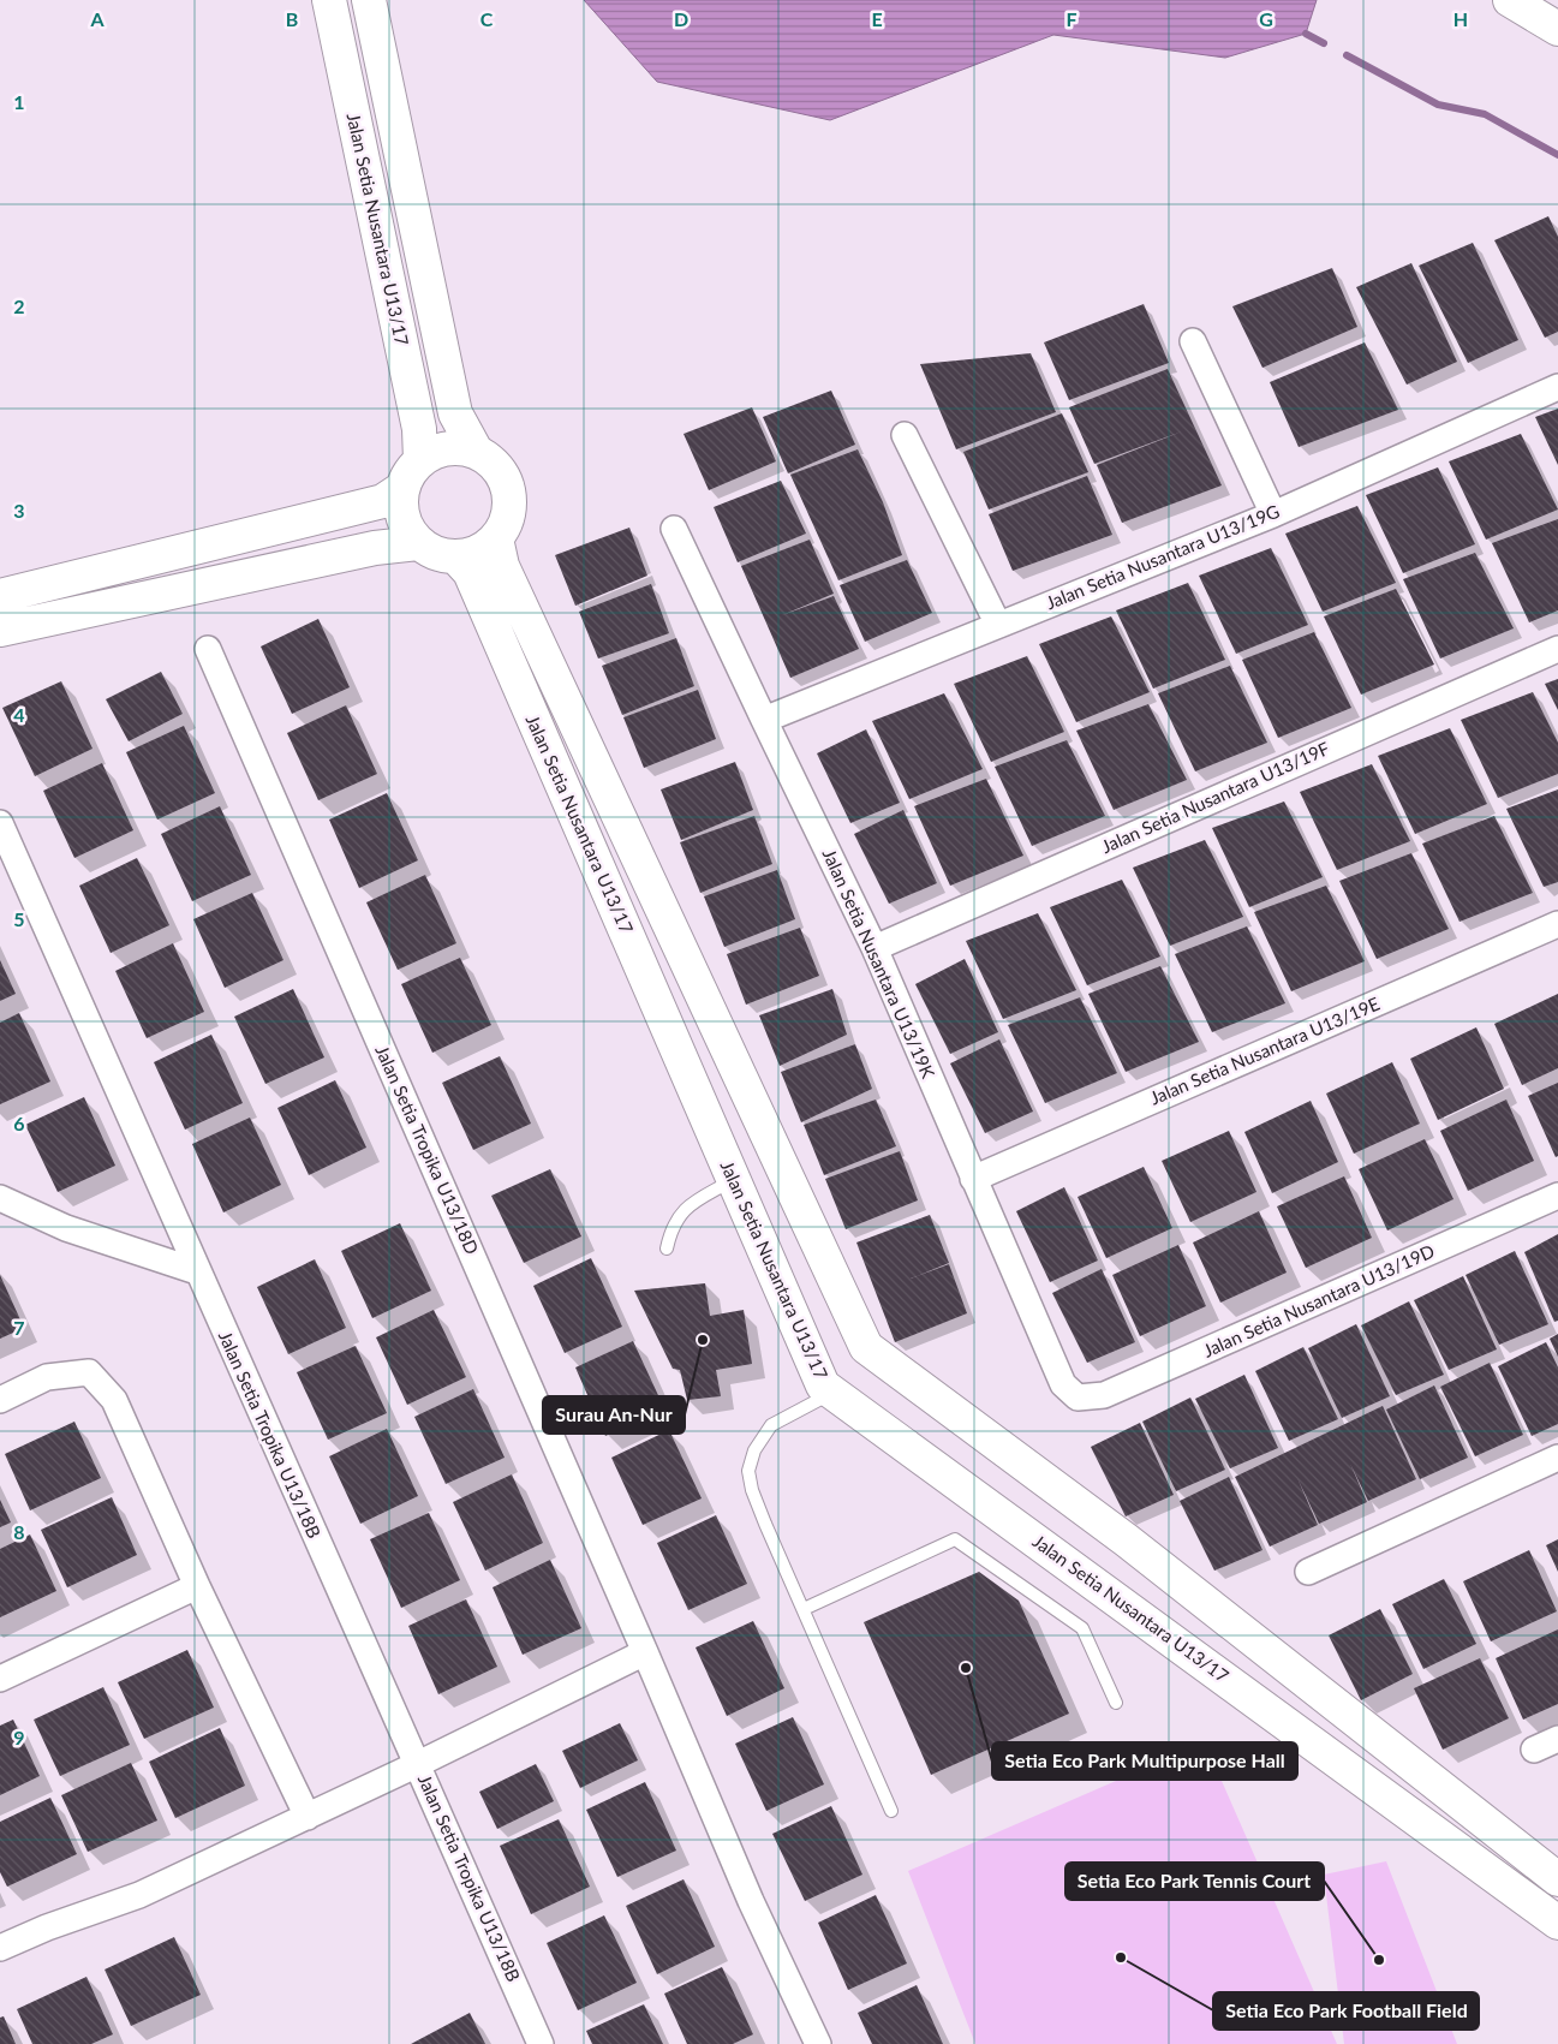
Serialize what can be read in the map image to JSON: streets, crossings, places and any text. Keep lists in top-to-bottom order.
{
  "streets": {
    "main road": ["Jalan Setia Nusantara U13/17"],
    "street": [
      "Jalan Setia Nusantara U13/19G",
      "Jalan Setia Nusantara U13/19F",
      "Jalan Setia Nusantara U13/19K",
      "Jalan Setia Nusantara U13/19E",
      "Jalan Setia Tropika U13/18D",
      "Jalan Setia Nusantara U13/19D",
      "Jalan Setia Tropika U13/18B"
    ]
  },
  "crossings": [
    ["Jalan Setia Nusantara U13/19G", "Jalan Setia Nusantara U13/19K"],
    ["Jalan Setia Nusantara U13/19F", "Jalan Setia Nusantara U13/19K"],
    ["Jalan Setia Nusantara U13/19K", "Jalan Setia Nusantara U13/19E"],
    ["Jalan Setia Nusantara U13/19K", "Jalan Setia Nusantara U13/19D"]
  ],
  "places": [
    "Surau An-Nur",
    "Setia Eco Park Multipurpose Hall",
    "Setia Eco Park Football Field",
    "Setia Eco Park Tennis Court"
  ],
  "grid": {
    "columns": [
      "A",
      "B",
      "C",
      "D",
      "E",
      "F",
      "G",
      "H"
    ],
    "rows": [
      "1",
      "2",
      "3",
      "4",
      "5",
      "6",
      "7",
      "8",
      "9"
    ]
  }
}
